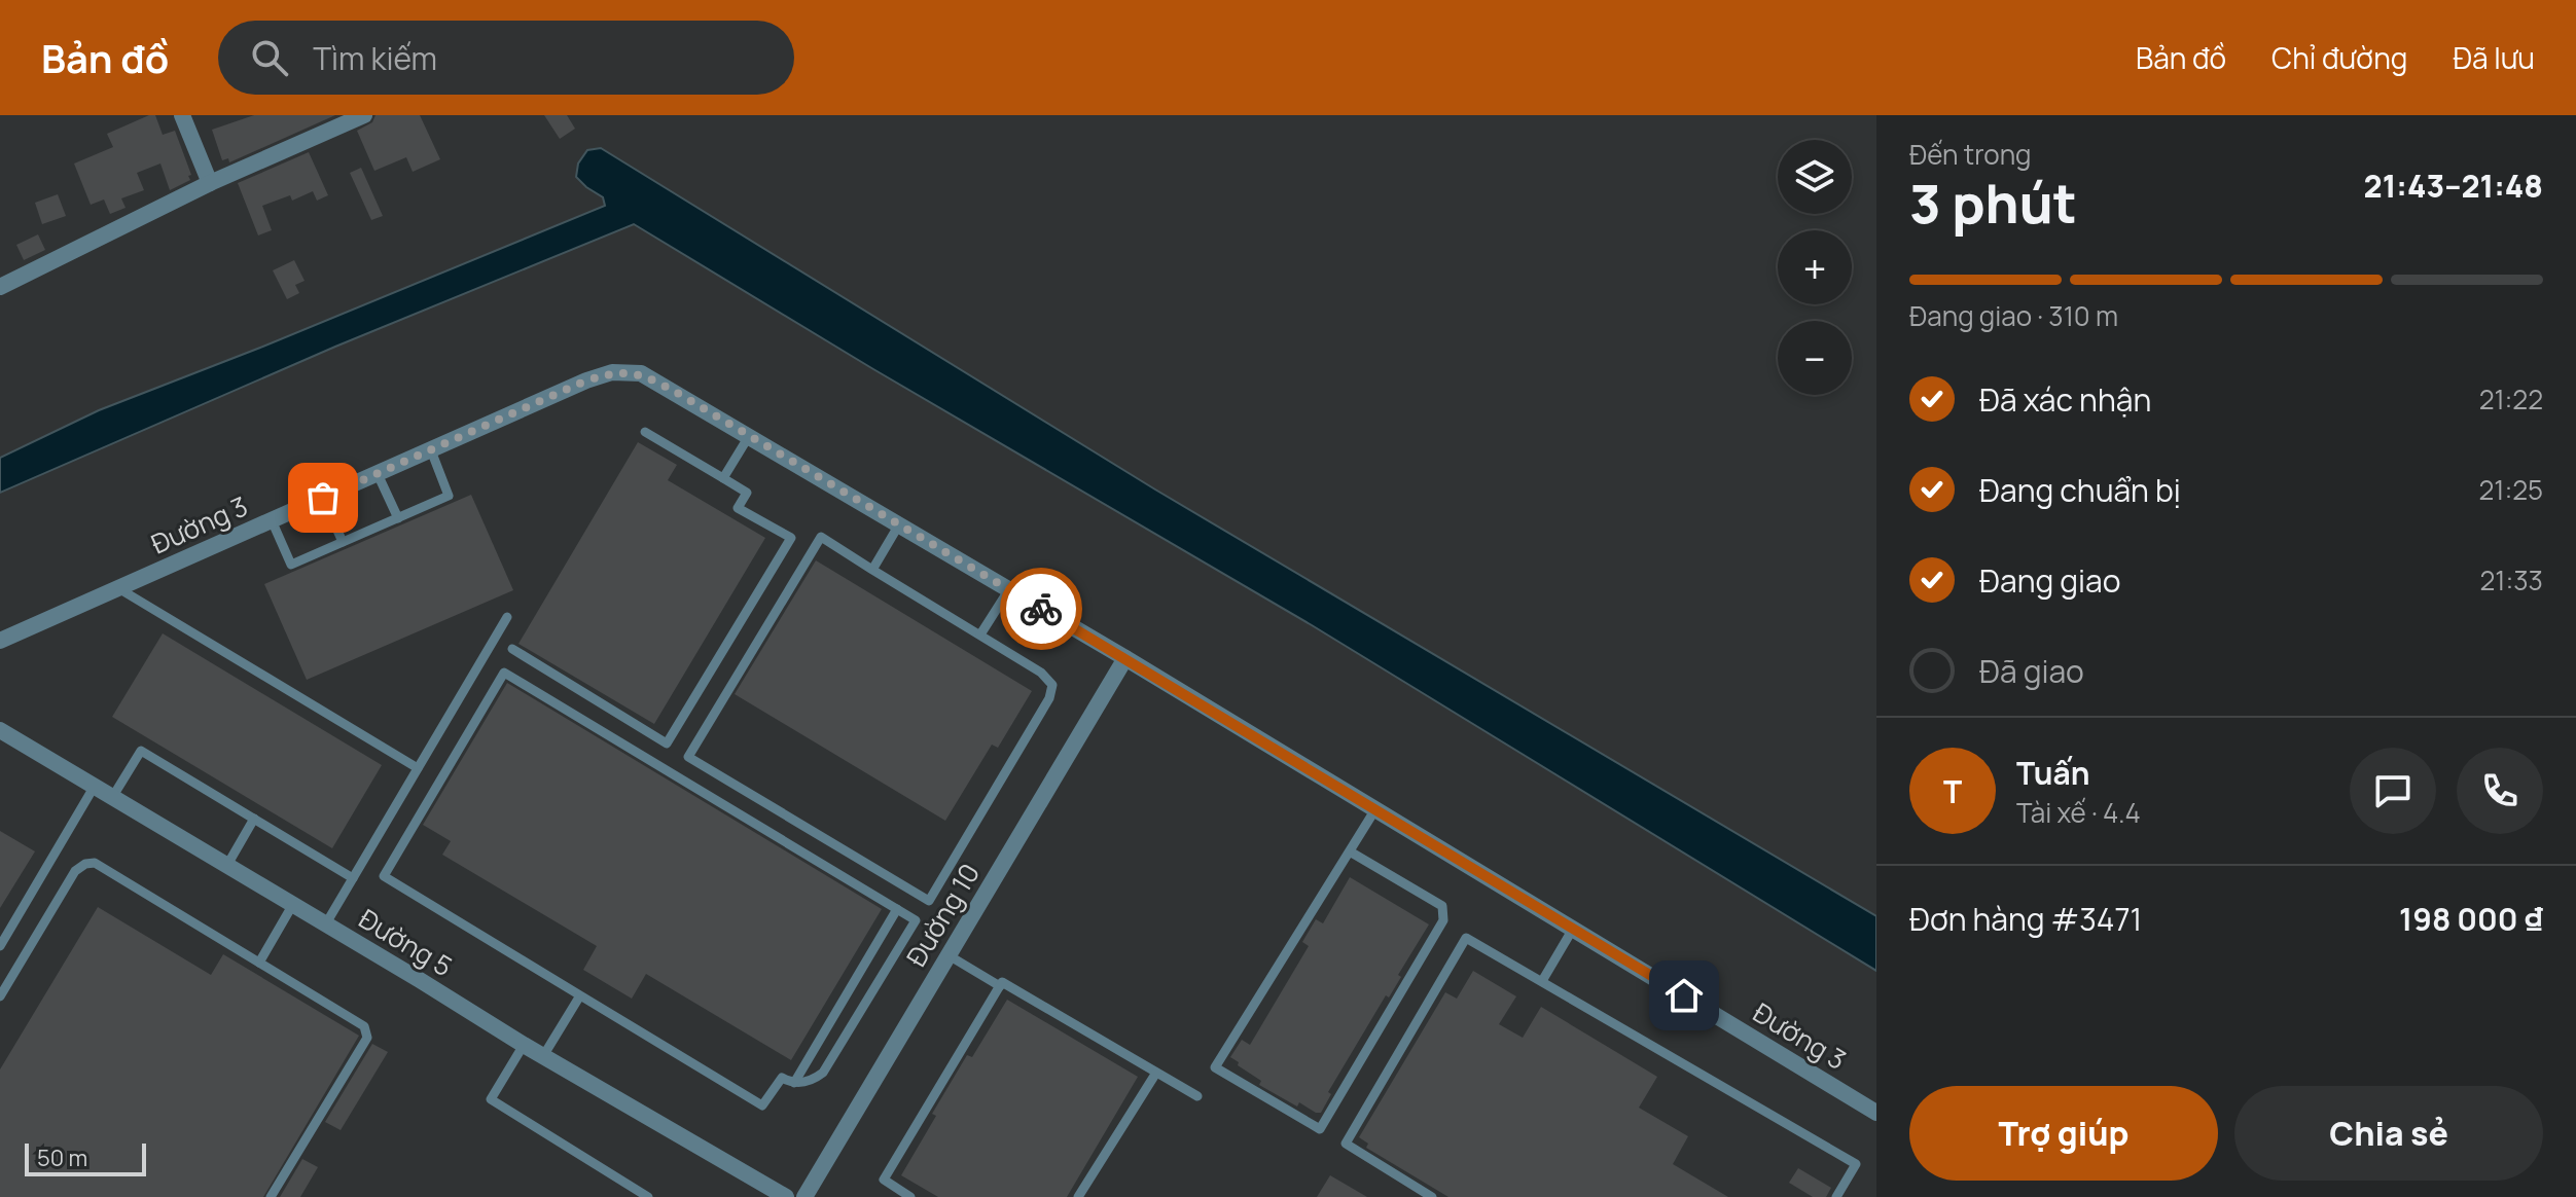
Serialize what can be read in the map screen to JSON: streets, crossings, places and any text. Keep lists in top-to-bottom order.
{
  "streets": {
    "street": ["Đường 3", "Đường 10", "Đường 5"]
  },
  "crossings": [
    ["Đường 3", "Đường 10"]
  ],
  "scale_bar": "50 m",
  "page": {
    "header": "Bản đồ",
    "search": "Tìm kiếm",
    "nav": ["Bản đồ", "Chỉ đường", "Đã lưu"],
    "heading": ["3 phút", "Đến trong", "21:43–21:48"],
    "panel": [
      "Tuấn",
      "Tài xế · 4.4",
      "Đơn hàng #3471",
      "198 000 ₫"
    ],
    "map_buttons": ["+", "−"],
    "bar": "Đang giao · 310 m",
    "list": [
      ["Đã xác nhận", "21:22"],
      ["Đang chuẩn bị", "21:25"],
      ["Đang giao", "21:33"],
      "Đã giao"
    ],
    "round": "T",
    "buttons": ["Trợ giúp", "Chia sẻ"],
    "scale": "50 m"
  }
}
